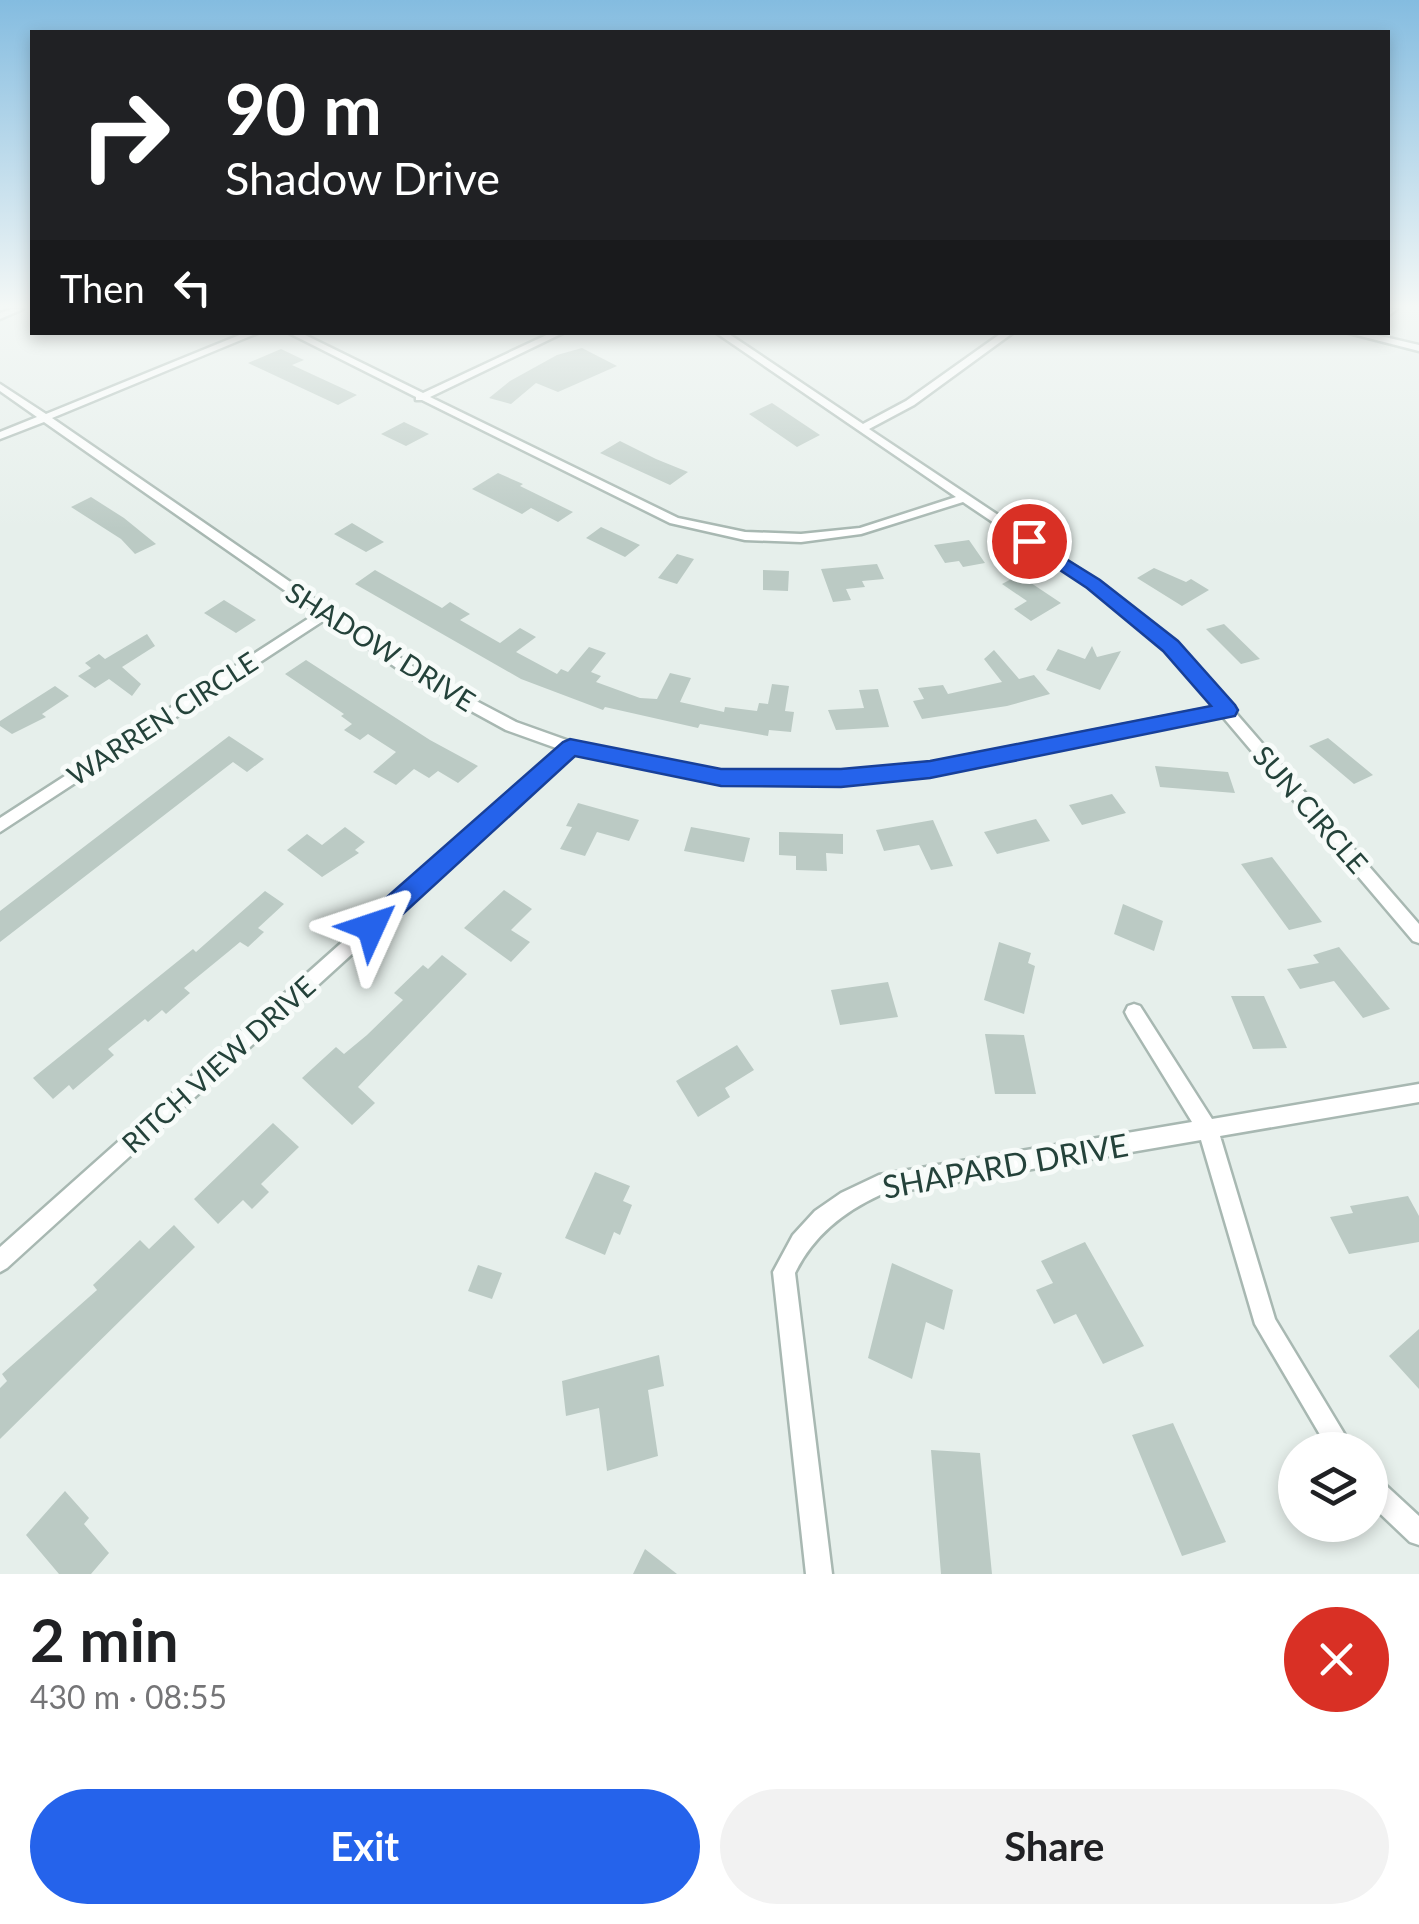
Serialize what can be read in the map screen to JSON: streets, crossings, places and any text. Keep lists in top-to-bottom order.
{
  "streets": {
    "street": [
      "SHADOW DRIVE",
      "WARREN CIRCLE",
      "SUN CIRCLE",
      "RITCH VIEW DRIVE",
      "SHAPARD DRIVE"
    ]
  },
  "crossings": [
    ["SHADOW DRIVE", "WARREN CIRCLE"],
    ["SHADOW DRIVE", "SUN CIRCLE"],
    ["SHADOW DRIVE", "RITCH VIEW DRIVE"]
  ],
  "page": {
    "turn": ["90 m", "Shadow Drive"],
    "then": "Then",
    "heading": ["2 min", "430 m · 08:55"],
    "buttons": ["Exit", "Share"]
  }
}
